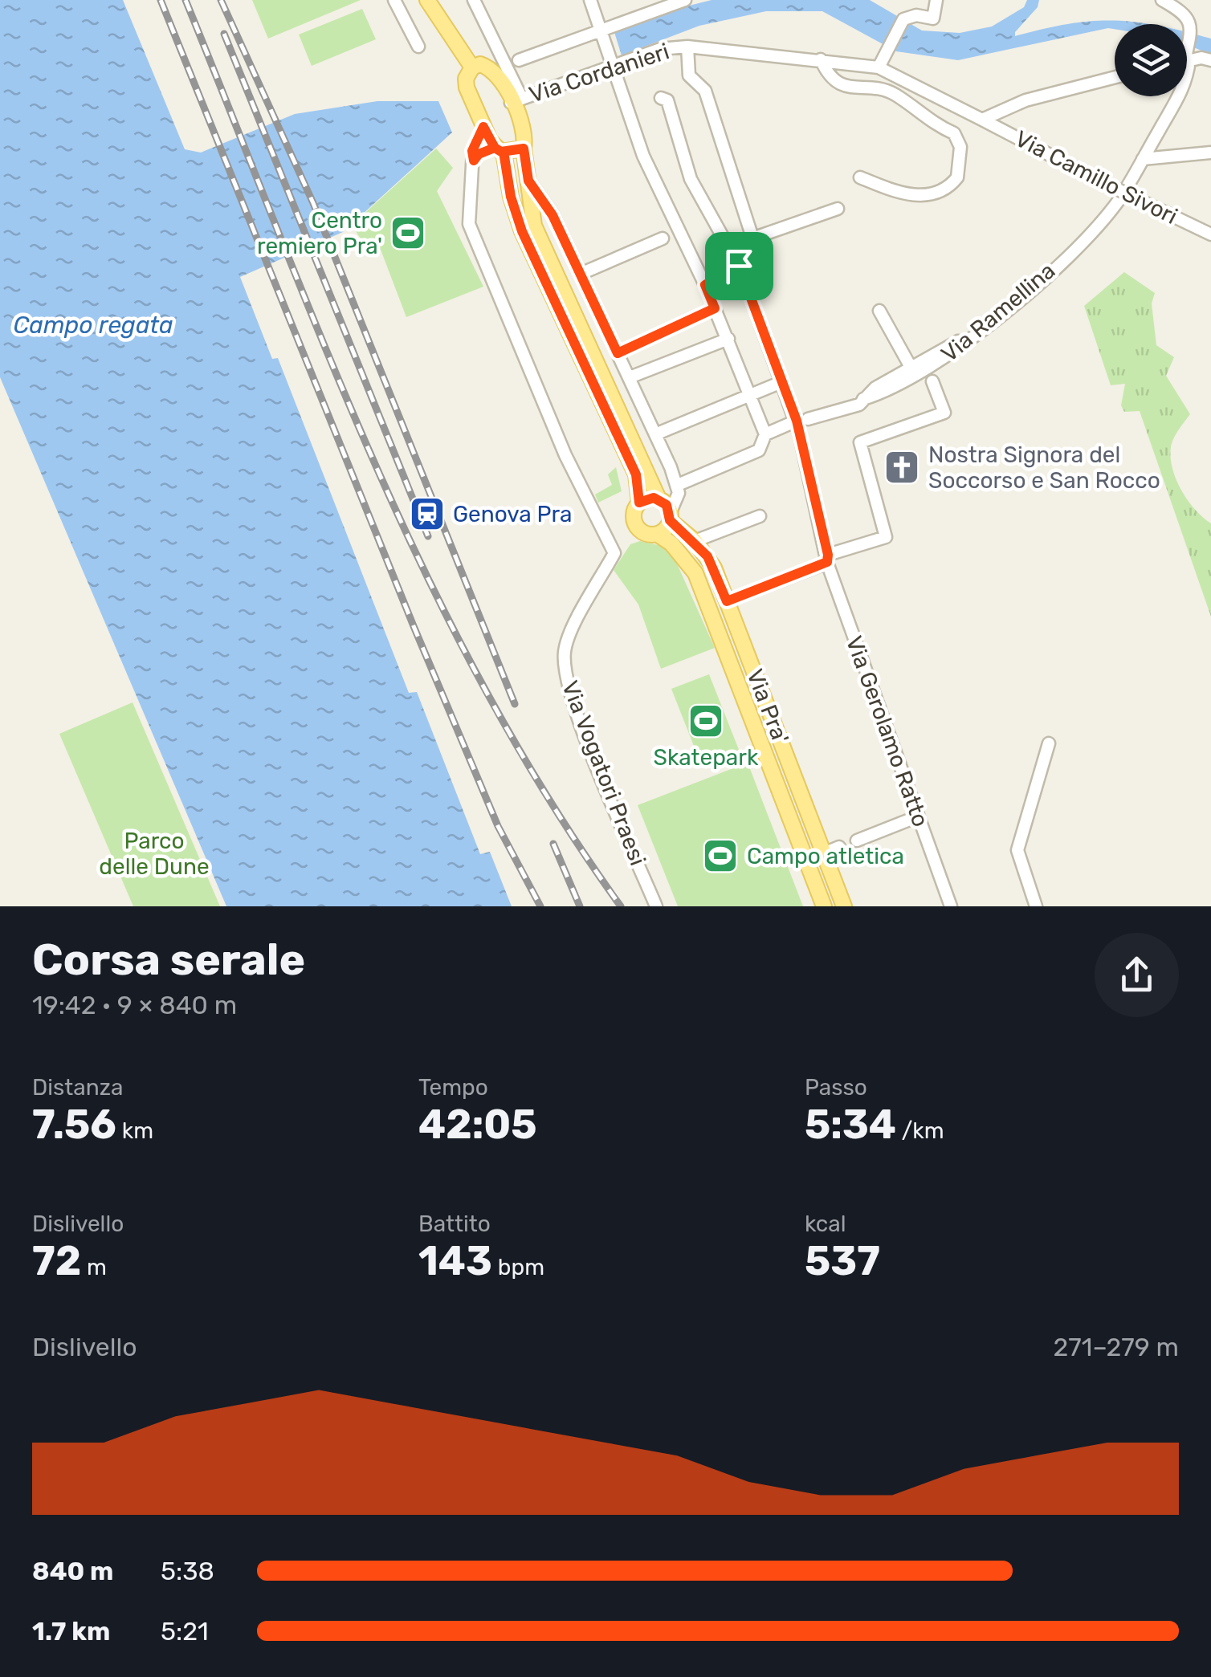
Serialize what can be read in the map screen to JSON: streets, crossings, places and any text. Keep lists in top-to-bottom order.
{
  "streets": {
    "main road": ["Via Pra'"],
    "street": [
      "Via Cordanieri",
      "Via Camillo Sivori",
      "Via Ramellina",
      "Via Gerolamo Ratto",
      "Via Vogatori Praesi"
    ]
  },
  "crossings": [
    ["Via Cordanieri", "Via Camillo Sivori"],
    ["Via Camillo Sivori", "Via Ramellina"],
    ["Via Ramellina", "Via Gerolamo Ratto"]
  ],
  "water": ["Campo regata"],
  "parks": ["Parco delle Dune"],
  "places": {
    "sports": ["Centro remiero Pra'", "Skatepark", "Campo atletica"],
    "church": ["Nostra Signora del Soccorso e San Rocco"],
    "station": ["Genova Pra"]
  },
  "page": {
    "heading": ["Corsa serale", "19:42 · 9 × 840 m"],
    "stats": [
      ["Distanza", "7.56 km"],
      ["Tempo", "42:05"],
      ["Passo", "5:34 /km"],
      ["Dislivello", "72 m"],
      ["Battito", "143 bpm"],
      ["kcal", "537"]
    ],
    "chart": ["Dislivello", "271–279 m"],
    "list": [
      {
        "name": "840 m",
        "note": "5:38"
      },
      {
        "name": "1.7 km",
        "note": "5:21"
      }
    ]
  }
}
